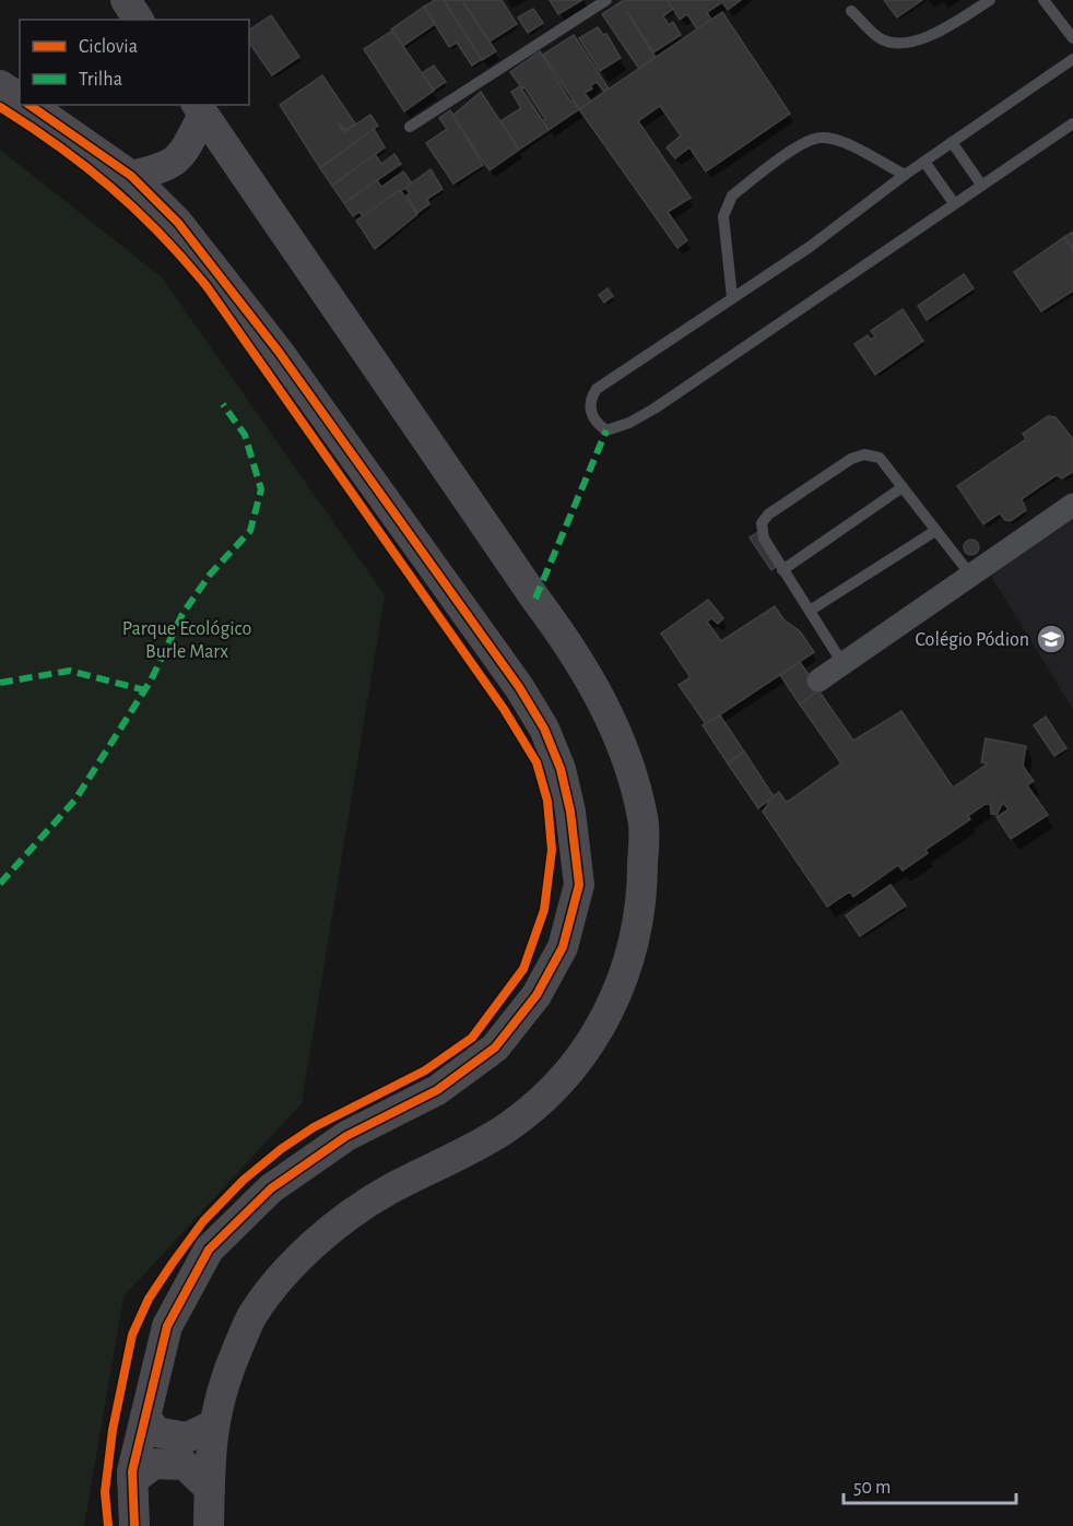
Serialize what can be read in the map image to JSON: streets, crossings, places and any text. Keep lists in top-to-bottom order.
{
  "parks": ["Parque Ecológico Burle Marx"],
  "places": {
    "school or university": ["Colégio Pódion"]
  },
  "legend": ["Ciclovia", "Trilha"],
  "scale_bar": "50 m"
}
